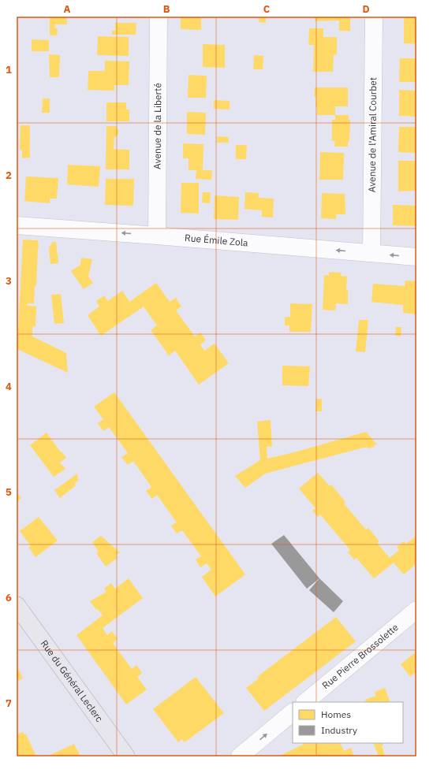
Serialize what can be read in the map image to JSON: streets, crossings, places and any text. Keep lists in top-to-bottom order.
{
  "streets": {
    "main road": ["Rue du Général Leclerc"],
    "street": [
      "Avenue de la Liberté",
      "Avenue de l'Amiral Courbet",
      "Rue Émile Zola",
      "Rue Pierre Brossolette"
    ]
  },
  "crossings": [
    ["Avenue de la Liberté", "Rue Émile Zola"],
    ["Avenue de l'Amiral Courbet", "Rue Émile Zola"]
  ],
  "one_way": ["Rue Émile Zola"],
  "legend": ["Homes", "Industry"],
  "grid": {
    "columns": [
      "A",
      "B",
      "C",
      "D"
    ],
    "rows": [
      "1",
      "2",
      "3",
      "4",
      "5",
      "6",
      "7"
    ]
  }
}
